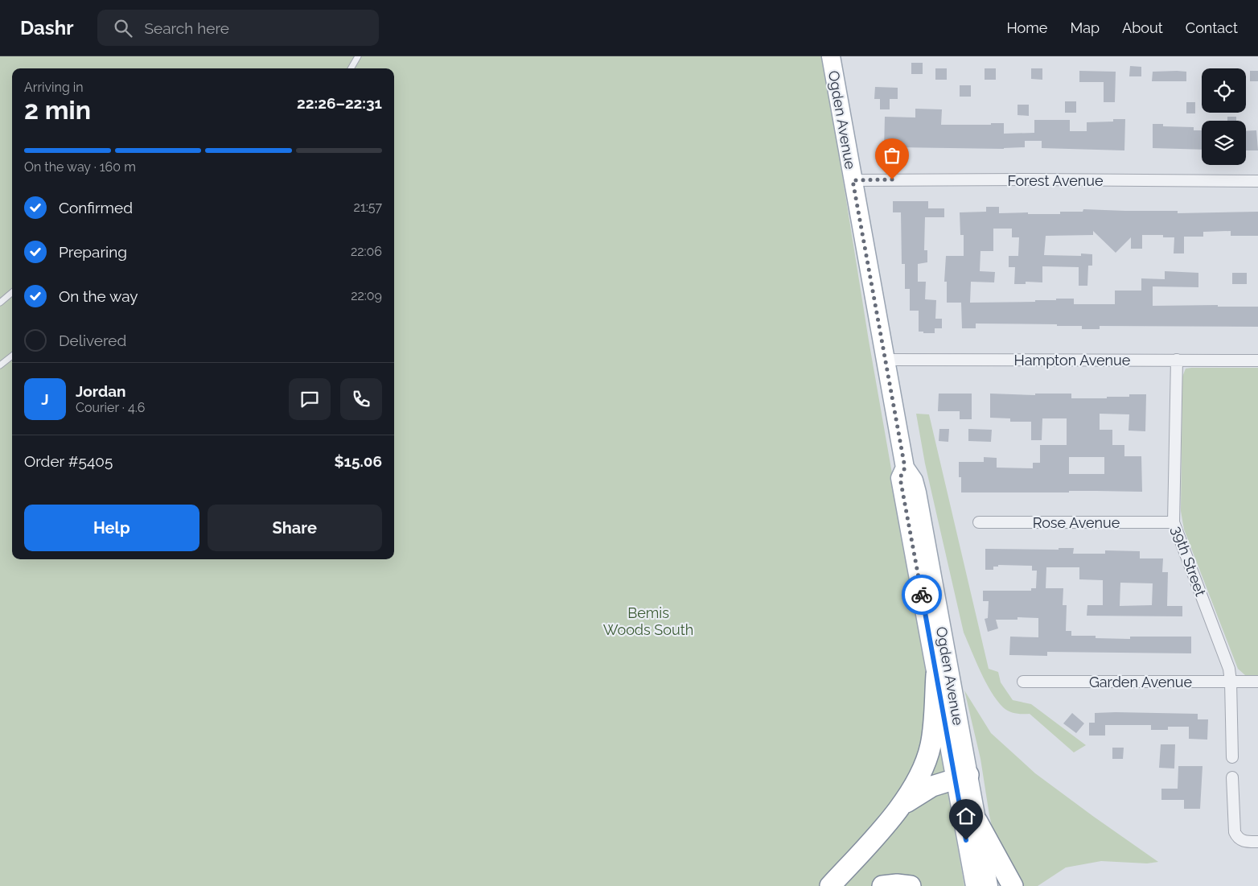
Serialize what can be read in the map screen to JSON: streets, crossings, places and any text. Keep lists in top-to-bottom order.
{
  "streets": {
    "main road": ["Ogden Avenue"],
    "street": [
      "Forest Avenue",
      "Hampton Avenue",
      "Rose Avenue",
      "39th Street",
      "Garden Avenue"
    ]
  },
  "crossings": [
    ["Ogden Avenue", "Forest Avenue"],
    ["Ogden Avenue", "Hampton Avenue"],
    ["Hampton Avenue", "39th Street"],
    ["Rose Avenue", "39th Street"],
    ["39th Street", "Garden Avenue"]
  ],
  "parks": ["Bemis Woods South"],
  "page": {
    "header": "Dashr",
    "search": "Search here",
    "nav": [
      "Home",
      "Map",
      "About",
      "Contact"
    ],
    "heading": ["2 min", "Arriving in", "22:26–22:31"],
    "panel": [
      "Jordan",
      "Courier · 4.6",
      "Order #5405",
      "$15.06"
    ],
    "bar": "On the way · 160 m",
    "list": [
      ["Confirmed", "21:57"],
      ["Preparing", "22:06"],
      ["On the way", "22:09"],
      "Delivered"
    ],
    "round": "J",
    "buttons": ["Help", "Share"]
  }
}
